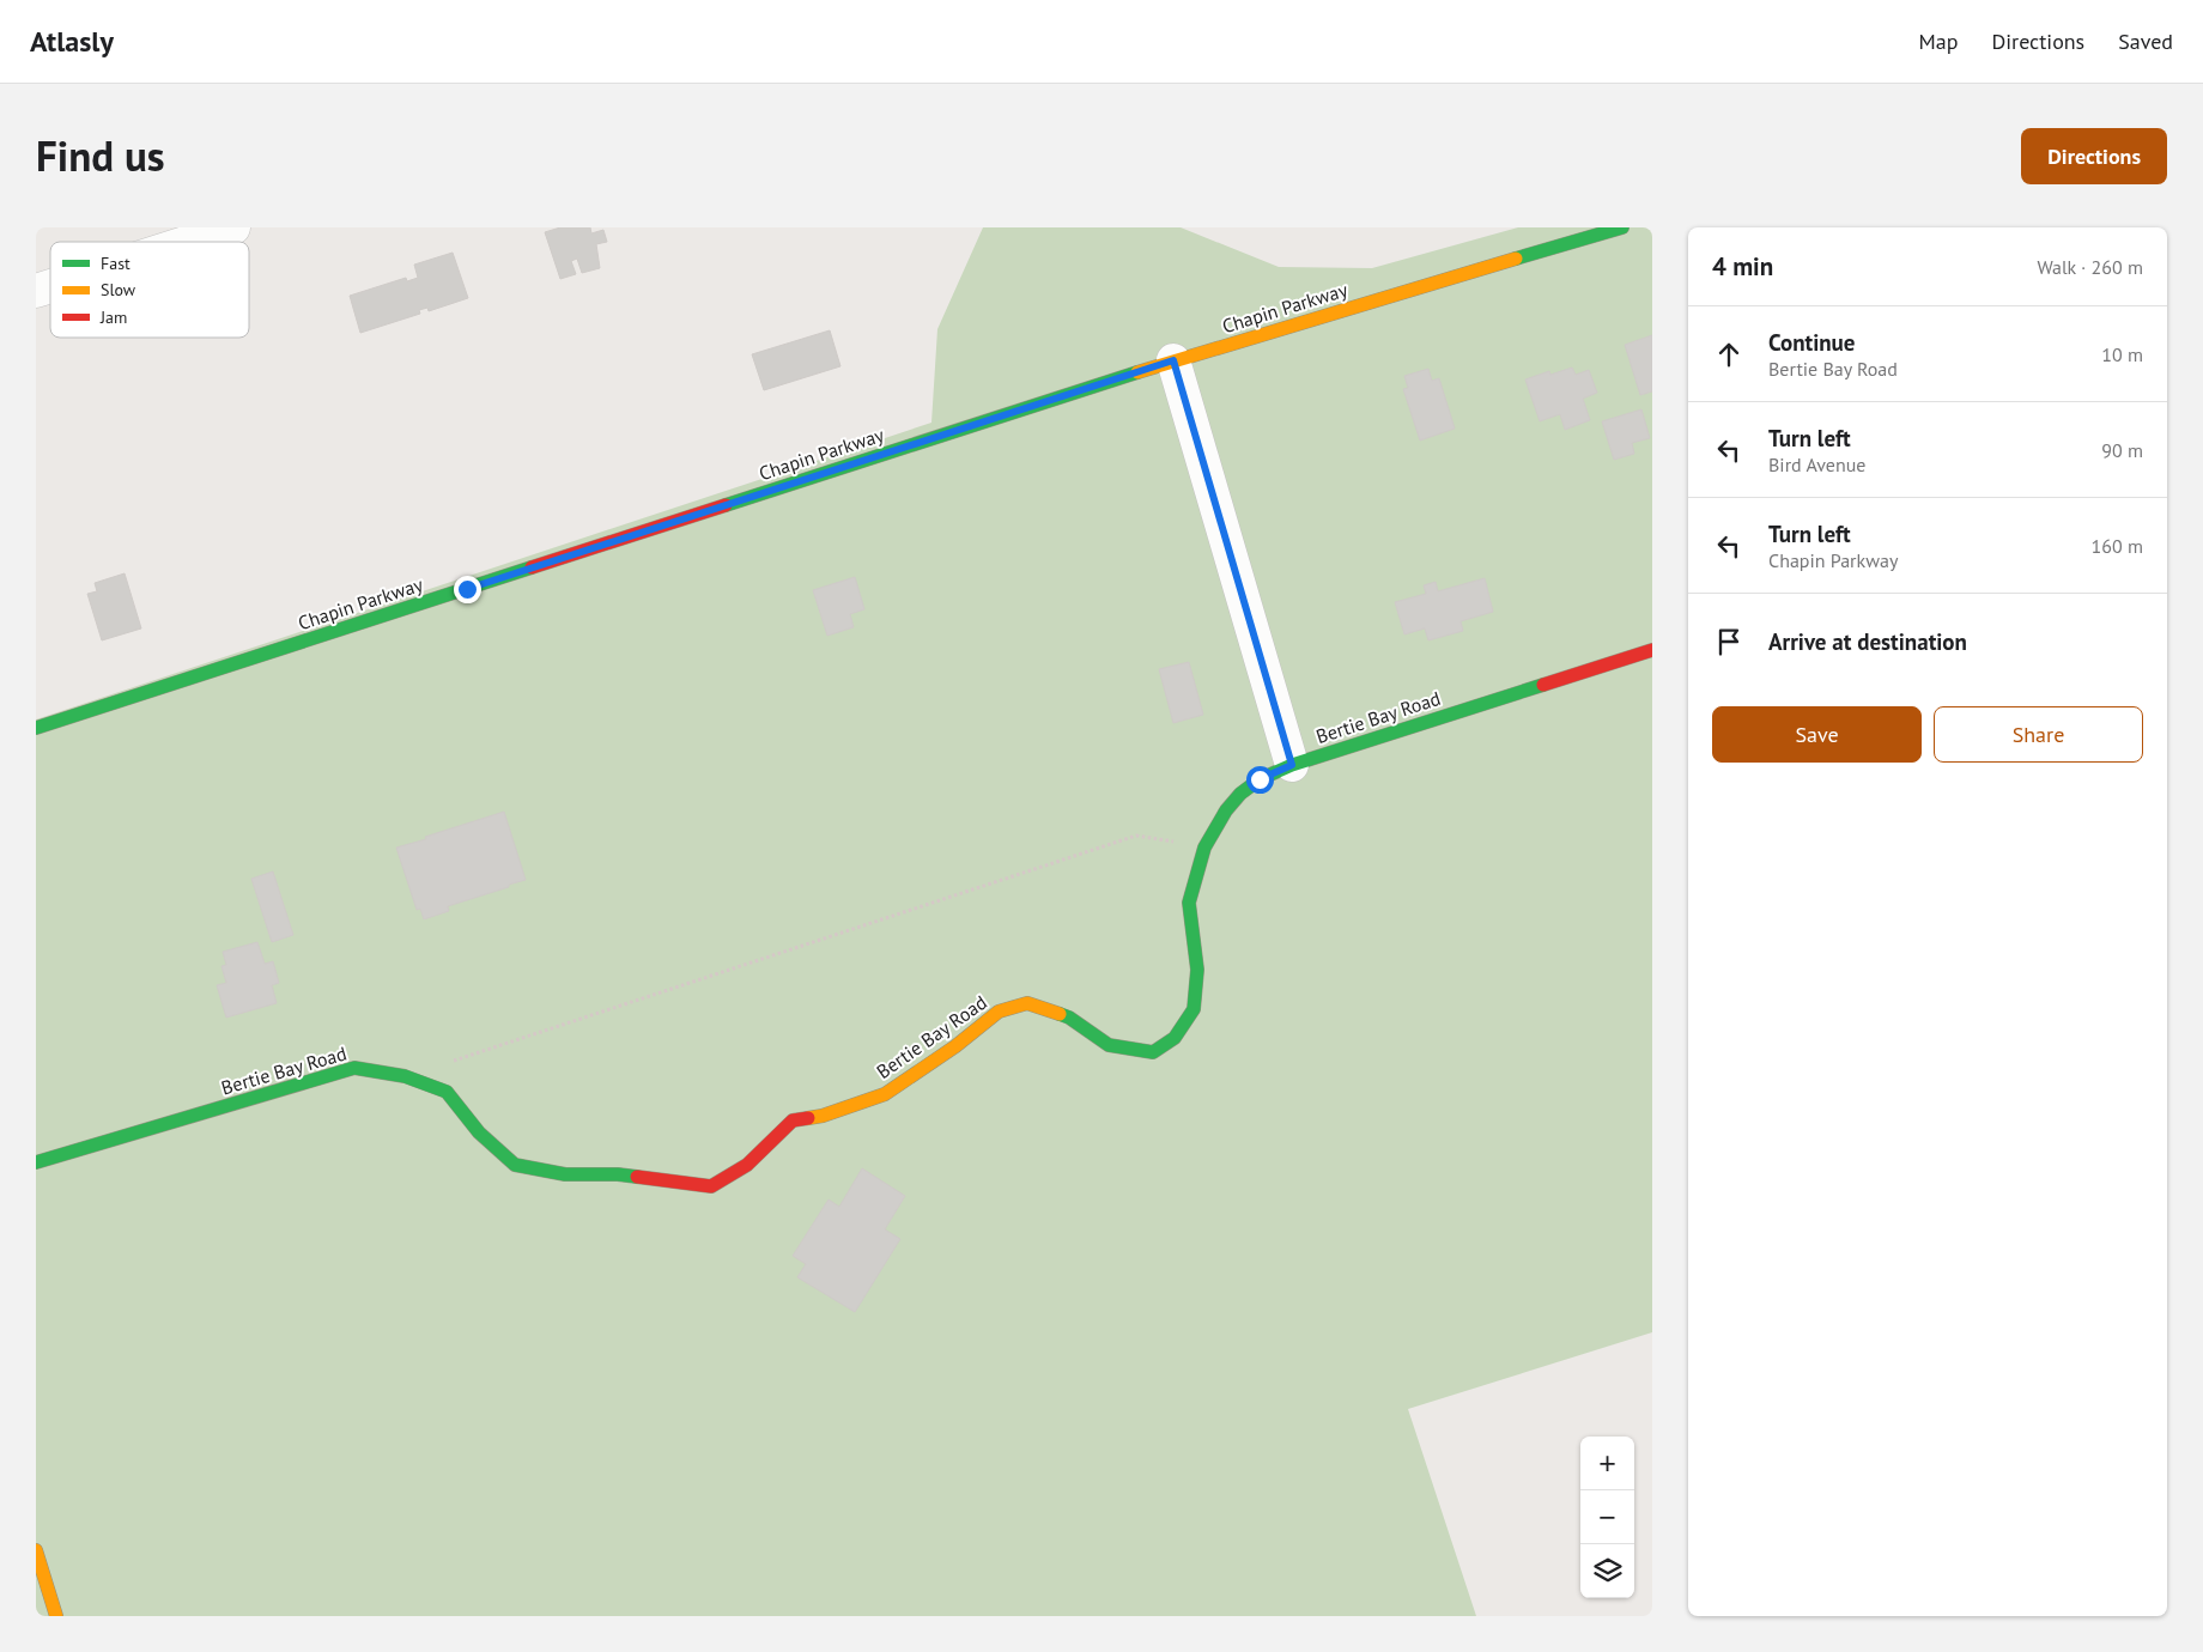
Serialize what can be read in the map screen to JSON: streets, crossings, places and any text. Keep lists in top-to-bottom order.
{
  "streets": {
    "street": ["Chapin Parkway", "Bertie Bay Road"]
  },
  "legend": ["Fast", "Slow", "Jam"],
  "page": {
    "header": "Atlasly",
    "nav": ["Map", "Directions", "Saved"],
    "title": "Find us",
    "buttons": [
      "Directions",
      ["Save", "Share"]
    ],
    "heading": ["4 min", "Walk · 260 m"],
    "list": [
      ["Continue", "Bertie Bay Road", "10 m"],
      ["Turn left", "Bird Avenue", "90 m"],
      ["Turn left", "Chapin Parkway", "160 m"],
      "Arrive at destination"
    ],
    "map_buttons": ["+", "−"]
  }
}
